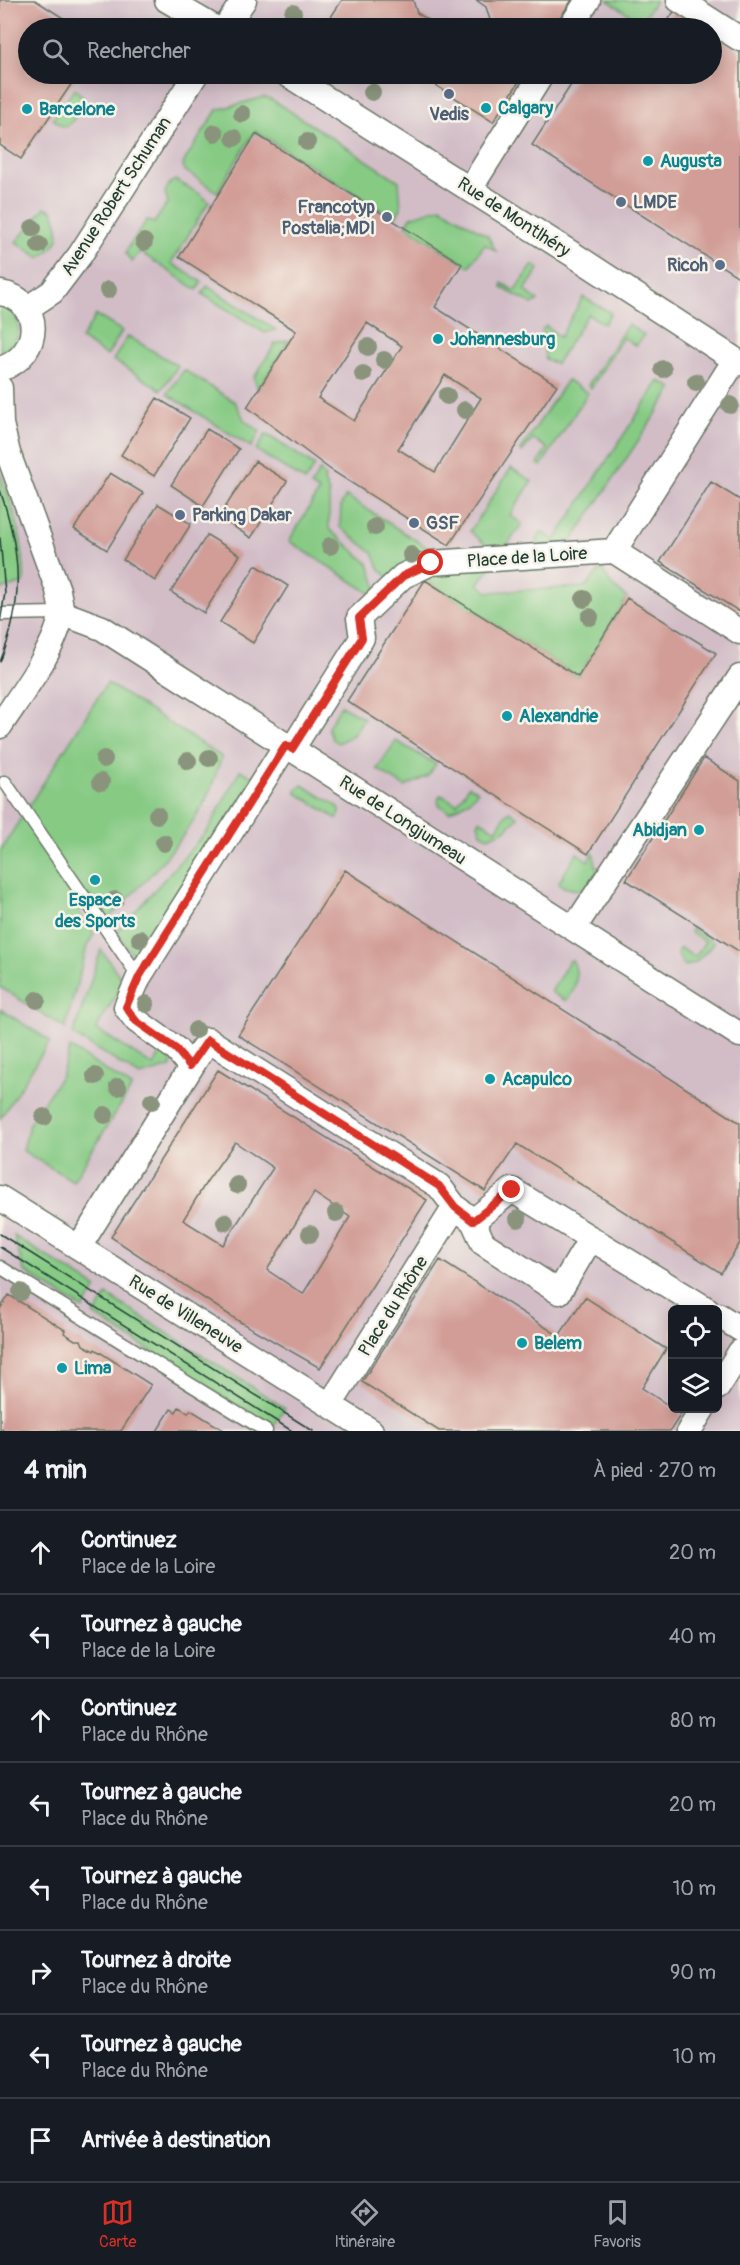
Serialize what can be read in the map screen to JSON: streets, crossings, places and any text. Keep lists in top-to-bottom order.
{
  "streets": {
    "street": [
      "Avenue Robert Schuman",
      "Rue de Montlhéry",
      "Place de la Loire",
      "Rue de Longjumeau",
      "Place du Rhône",
      "Rue de Villeneuve"
    ]
  },
  "crossings": [
    ["Rue de Montlhéry", "Place de la Loire"],
    ["Place de la Loire", "Rue de Longjumeau"],
    ["Place du Rhône", "Rue de Villeneuve"]
  ],
  "places": [
    "Vedis",
    "Calgary",
    "Barcelone",
    "Augusta",
    "LMDE",
    "Francotyp Postalia;MDI",
    "Ricoh",
    "Johannesburg",
    "Parking Dakar",
    "GSF",
    "Alexandrie",
    "Abidjan",
    "Espace des Sports",
    "Acapulco",
    "Belem",
    "Lima"
  ],
  "page": {
    "search": "Rechercher",
    "heading": ["4 min", "À pied · 270 m"],
    "list": [
      ["Continuez", "Place de la Loire", "20 m"],
      ["Tournez à gauche", "Place de la Loire", "40 m"],
      ["Continuez", "Place du Rhône", "80 m"],
      ["Tournez à gauche", "Place du Rhône", "20 m"],
      ["Tournez à gauche", "Place du Rhône", "10 m"],
      ["Tournez à droite", "Place du Rhône", "90 m"],
      ["Tournez à gauche", "Place du Rhône", "10 m"],
      "Arrivée à destination"
    ],
    "nav": ["Carte", "Itinéraire", "Favoris"]
  }
}
